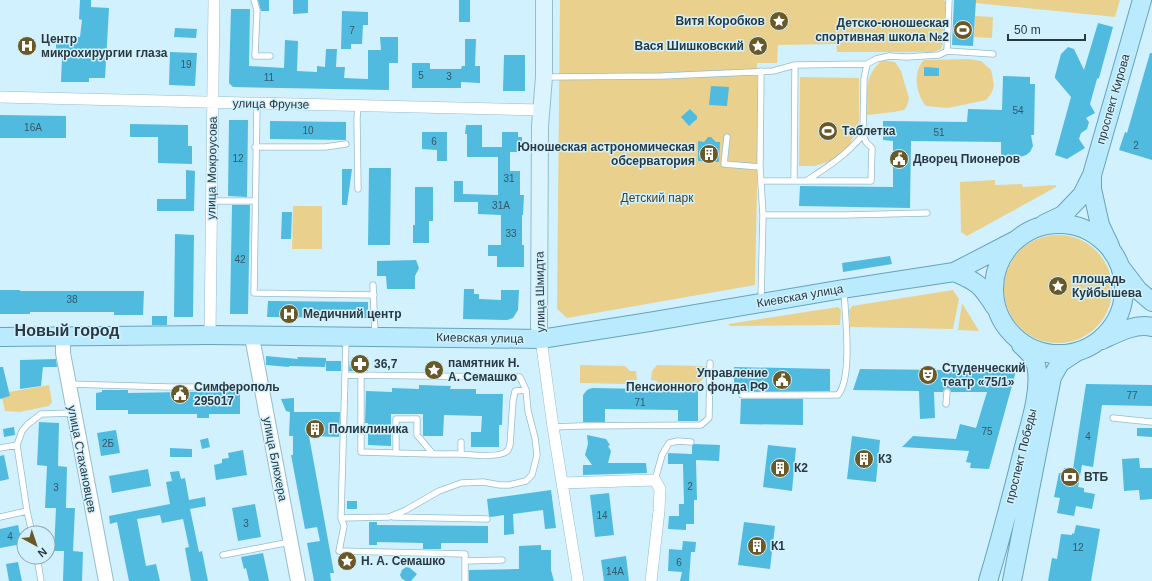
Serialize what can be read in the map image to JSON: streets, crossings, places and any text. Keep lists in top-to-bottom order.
{
  "streets": {
    "main road": [
      "проспект Кирова",
      "улица Шмидта",
      "Киевская улица",
      "проспект Победы"
    ],
    "street": [
      "улица Фрунзе",
      "улица Мокроусова",
      "улица Стахановцев",
      "улица Блюхера"
    ]
  },
  "crossings": [
    ["улица Фрунзе", "улица Мокроусова"],
    ["улица Фрунзе", "улица Шмидта"],
    ["улица Мокроусова", "Киевская улица"],
    ["улица Шмидта", "Киевская улица"],
    ["Киевская улица", "проспект Победы"],
    ["Киевская улица", "улица Стахановцев"],
    ["Киевская улица", "улица Блюхера"]
  ],
  "districts": ["Новый город"],
  "parks": ["Детский парк"],
  "places": {
    "place": [
      "Витя Коробков",
      "Вася Шишковский",
      "площадь Куйбышева",
      "памятник Н. А. Семашко",
      "Н. А. Семашко"
    ],
    "sports": ["Детско-юношеская спортивная школа №2", "Таблетка"],
    "hospital": ["Центр микрохирургии глаза", "Медичний центр"],
    "building": [
      "Юношеская астрономическая обсерватория",
      "Поликлиника",
      "К3",
      "К2",
      "К1"
    ],
    "public building": ["Дворец Пионеров", "Управление Пенсионного фонда РФ", "Симферополь 295017"],
    "pharmacy": ["36,7"],
    "theatre": ["Студенческий театр «75/1»"],
    "bank": ["ВТБ"]
  },
  "house_numbers": [
    "7",
    "19",
    "5",
    "3",
    "11",
    "54",
    "16А",
    "10",
    "51",
    "6",
    "2",
    "12",
    "31",
    "31А",
    "33",
    "42",
    "38",
    "77",
    "71",
    "75",
    "4",
    "2Б",
    "2",
    "3",
    "14",
    "3",
    "4",
    "12",
    "6",
    "14А"
  ],
  "scale_bar": "50 m",
  "north": "bottom right"
}
